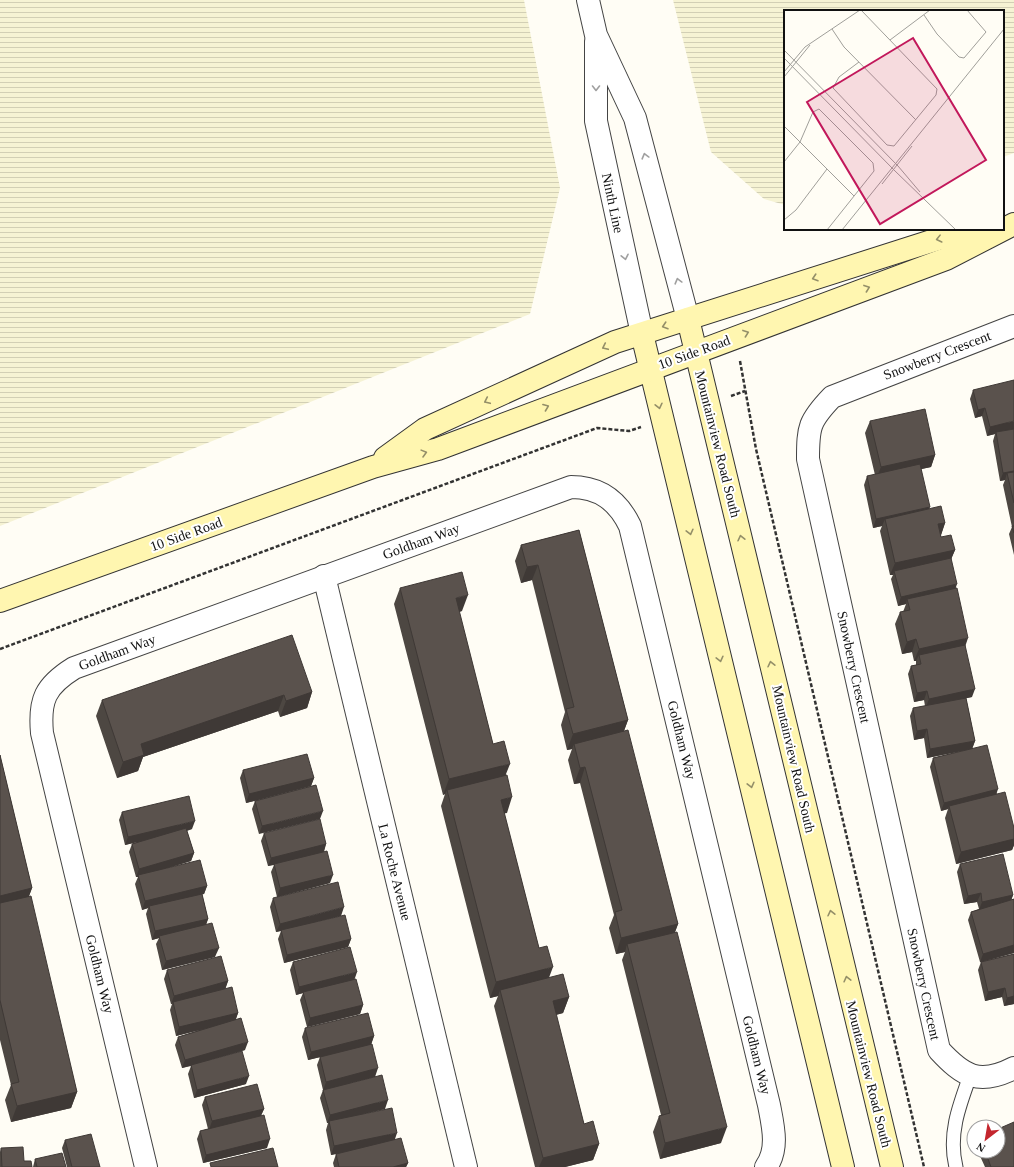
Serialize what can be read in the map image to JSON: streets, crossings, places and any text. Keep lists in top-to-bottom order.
{
  "streets": {
    "main road": ["Ninth Line", "10 Side Road", "Mountainview Road South"],
    "street": ["Snowberry Crescent", "Goldham Way", "La Roche Avenue"]
  },
  "crossings": [
    ["Ninth Line", "10 Side Road"],
    ["Ninth Line", "Mountainview Road South"],
    ["10 Side Road", "Mountainview Road South"],
    ["Goldham Way", "La Roche Avenue"]
  ],
  "north": "bottom left"
}
